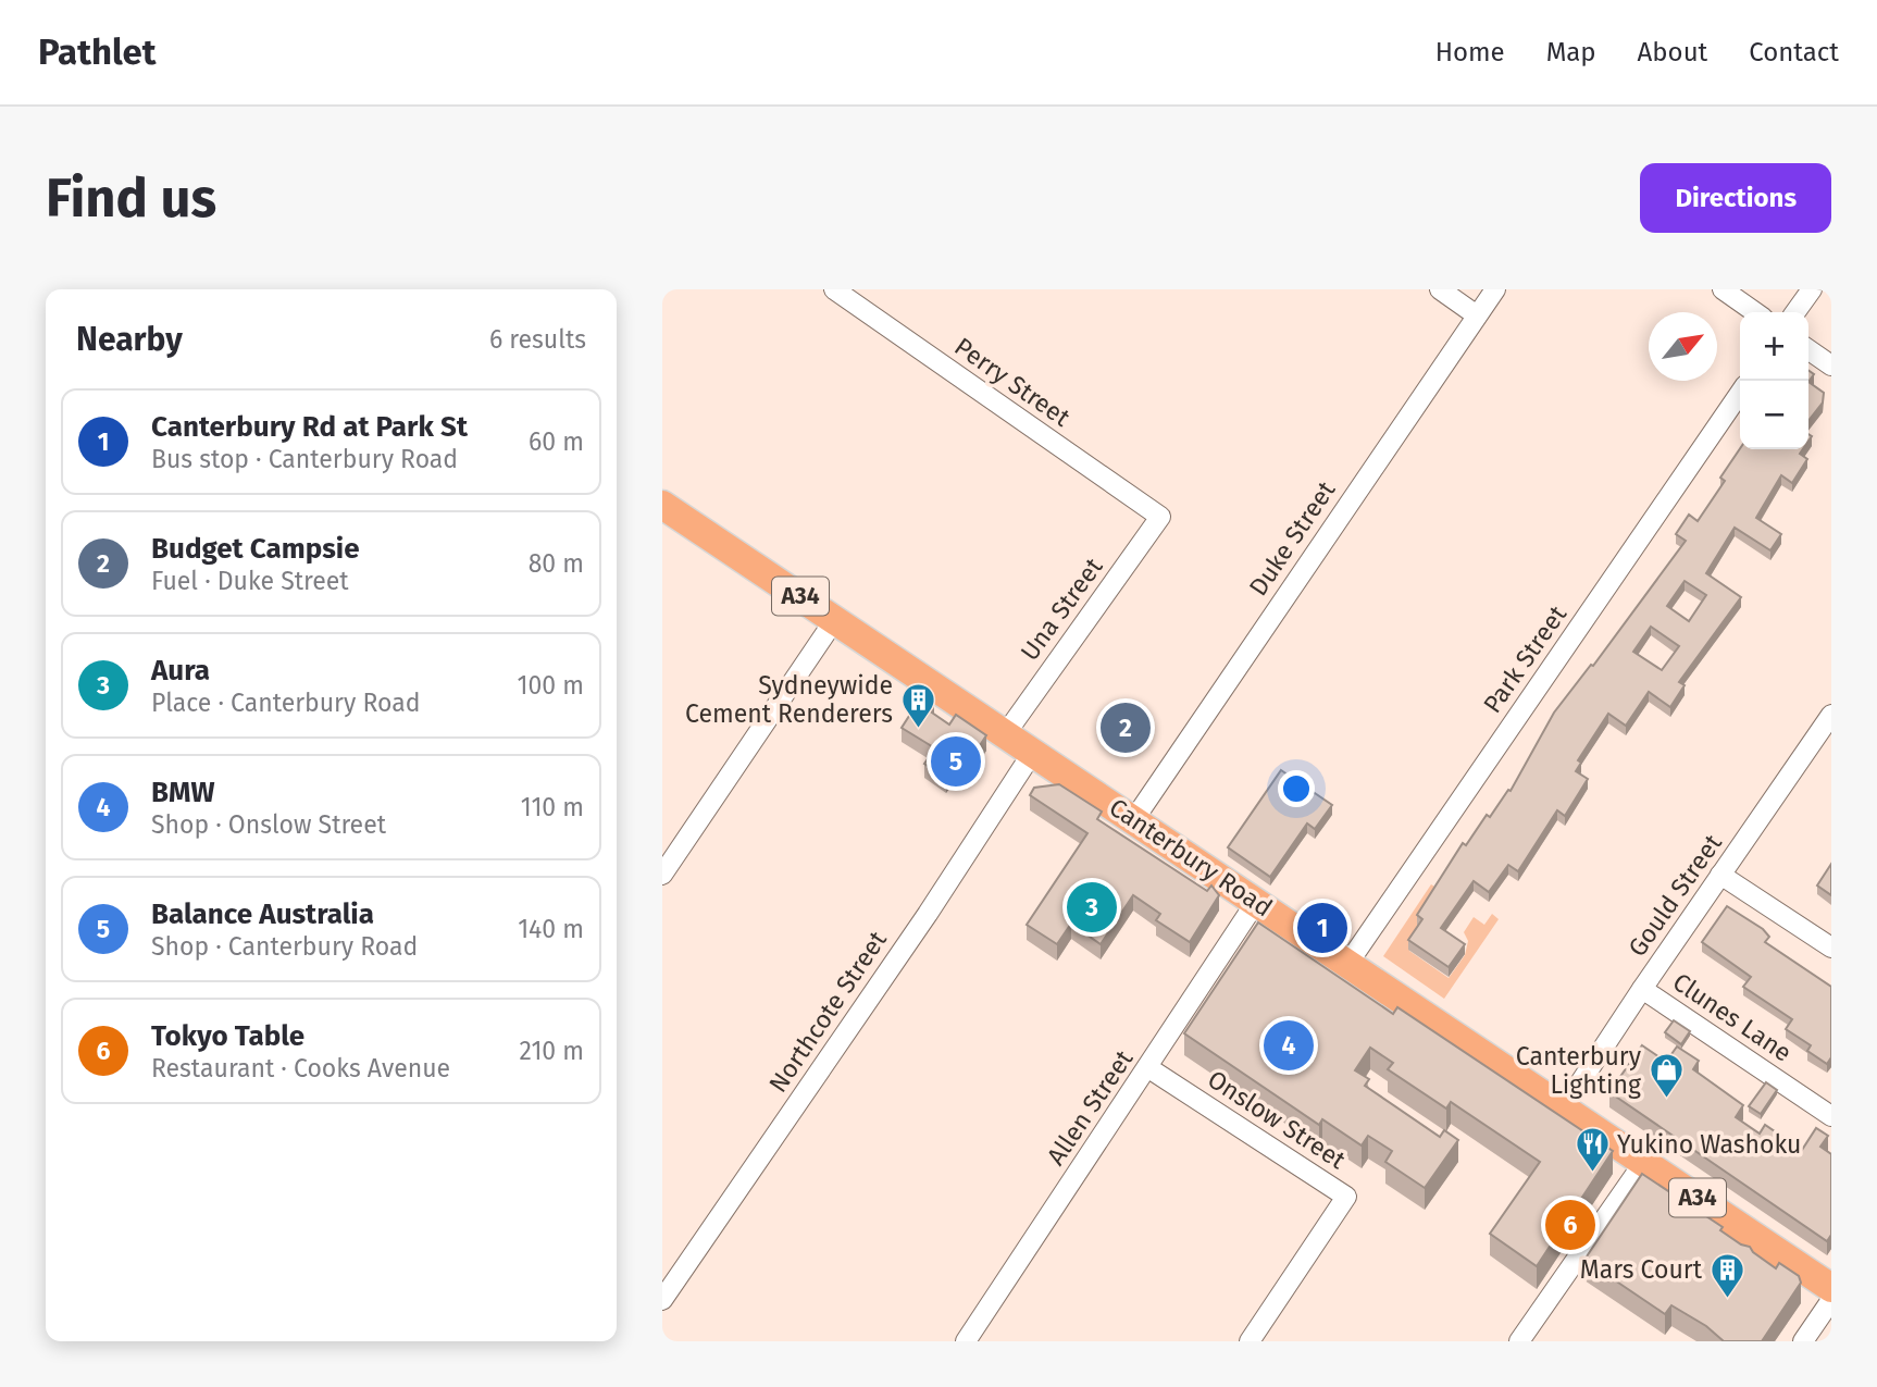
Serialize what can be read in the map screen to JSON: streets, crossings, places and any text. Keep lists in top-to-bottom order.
{
  "streets": {
    "highway": ["A34", "Canterbury Road"],
    "street": [
      "Perry Street",
      "Duke Street",
      "Una Street",
      "Park Street",
      "Gould Street",
      "Northcote Street",
      "Clunes Lane",
      "Allen Street",
      "Onslow Street"
    ]
  },
  "crossings": [
    ["Perry Street", "Una Street"],
    ["Duke Street", "Canterbury Road"],
    ["Una Street", "Canterbury Road"],
    ["Park Street", "Canterbury Road"],
    ["Canterbury Road", "Gould Street"],
    ["Canterbury Road", "Northcote Street"],
    ["Canterbury Road", "Allen Street"],
    ["Gould Street", "Clunes Lane"],
    ["Allen Street", "Onslow Street"]
  ],
  "places": {
    "building": ["Sydneywide Cement Renderers", "Mars Court"],
    "shop": ["Canterbury Lighting"],
    "restaurant": ["Yukino Washoku"]
  },
  "north": "top right",
  "page": {
    "header": "Pathlet",
    "nav": [
      "Home",
      "Map",
      "About",
      "Contact"
    ],
    "buttons": "Directions",
    "title": "Find us",
    "heading": ["Nearby", "6 results"],
    "map_buttons": ["+", "−"],
    "list": [
      {
        "mark": "1",
        "name": "Canterbury Rd at Park St",
        "note": "Bus stop · Canterbury Road",
        "value": "60 m"
      },
      {
        "mark": "2",
        "name": "Budget Campsie",
        "note": "Fuel · Duke Street",
        "value": "80 m"
      },
      {
        "mark": "3",
        "name": "Aura",
        "note": "Place · Canterbury Road",
        "value": "100 m"
      },
      {
        "mark": "4",
        "name": "BMW",
        "note": "Shop · Onslow Street",
        "value": "110 m"
      },
      {
        "mark": "5",
        "name": "Balance Australia",
        "note": "Shop · Canterbury Road",
        "value": "140 m"
      },
      {
        "mark": "6",
        "name": "Tokyo Table",
        "note": "Restaurant · Cooks Avenue",
        "value": "210 m"
      }
    ],
    "pins": [
      "2",
      "5",
      "3",
      "1",
      "4",
      "6"
    ]
  }
}
